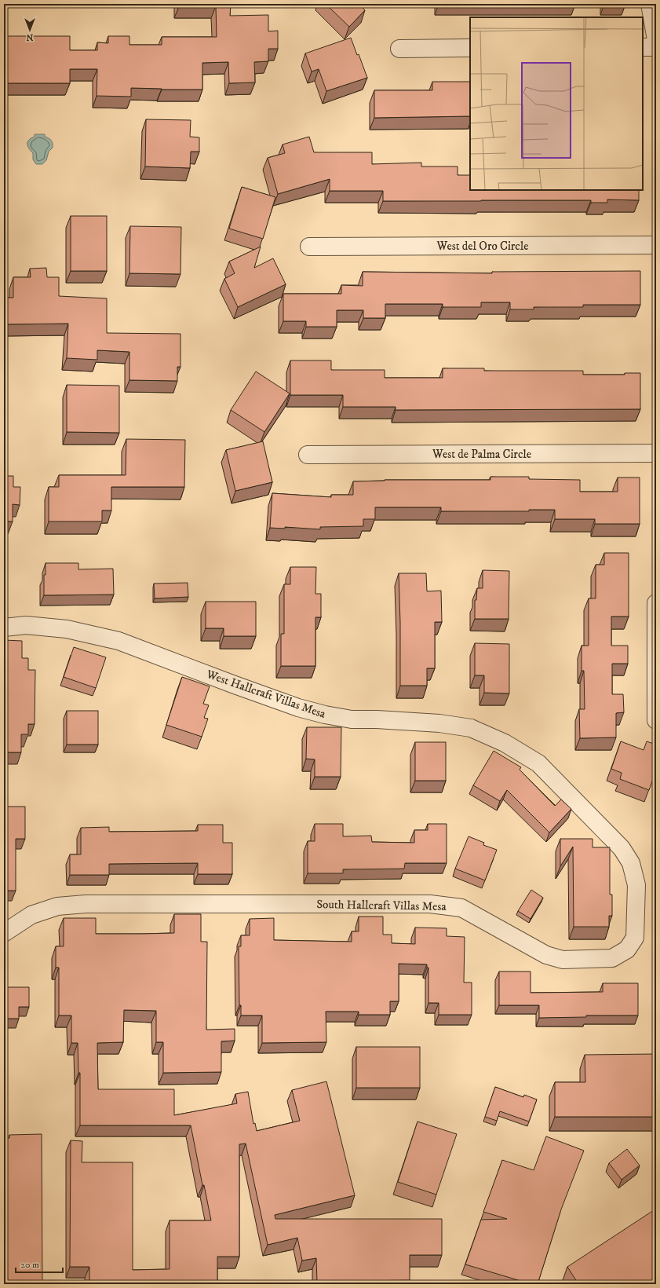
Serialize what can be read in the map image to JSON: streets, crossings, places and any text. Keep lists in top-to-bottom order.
{
  "streets": {
    "street": [
      "West del Oro Circle",
      "West de Palma Circle",
      "West Hallcraft Villas Mesa",
      "South Hallcraft Villas Mesa"
    ]
  },
  "crossings": [
    ["West Hallcraft Villas Mesa", "South Hallcraft Villas Mesa"]
  ],
  "scale_bar": "20 m",
  "north": "bottom"
}
